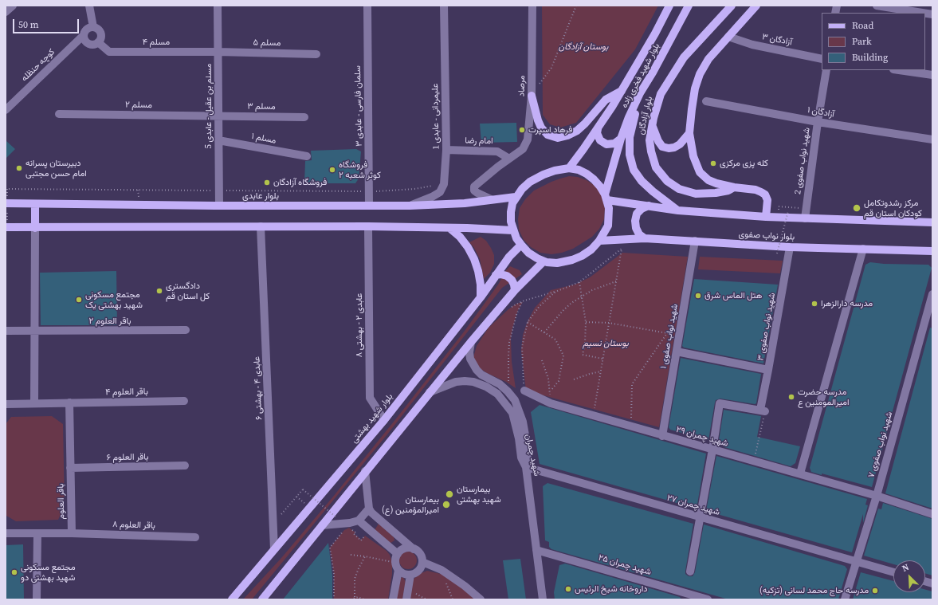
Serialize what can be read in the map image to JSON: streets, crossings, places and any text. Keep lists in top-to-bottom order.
{
  "streets": {
    "main road": [
      "بلوار شهید فخری زاده",
      "بلوار آزادگان",
      "بلوار عابدی",
      "بلوار نواب صفوی",
      "بلوار شهید بهشتی"
    ],
    "street": [
      "آزادگان ۳",
      "مسلم ۴",
      "مسلم ۵",
      "کوچه حنظله",
      "مرصاد",
      "مسلم ۲",
      "مسلم بن عقیل - عابدی 5",
      "سلمان فارسی - عابدی ۳",
      "مسلم ۳",
      "آزادگان ۱",
      "علیمردانی - عابدی 1",
      "مسلم ۱",
      "امام رضا",
      "شهید نواب صفوی 2",
      "باقر العلوم ۲",
      "عابدی ۲ - بهشتی ۸",
      "شهید نواب صفوی ۳",
      "شهید نواب صفوی ۱",
      "عابدی ۴ - بهشتی ۶",
      "باقر العلوم ۴",
      "شهید چمران ۲۹",
      "شهید نواب صفوی ۷",
      "شهید چمران",
      "باقر العلوم ۶",
      "باقر العلوم",
      "شهید چمران ۲۷",
      "باقر العلوم ۸",
      "شهید چمران ۲۵"
    ]
  },
  "crossings": [
    ["مسلم ۴", "مسلم ۵"],
    ["مسلم ۴", "کوچه حنظله"],
    ["مسلم ۴", "مسلم بن عقیل - عابدی 5"],
    ["مسلم ۵", "مسلم بن عقیل - عابدی 5"],
    ["بلوار شهید فخری زاده", "بلوار عابدی"],
    ["بلوار شهید فخری زاده", "بلوار نواب صفوی"],
    ["بلوار شهید فخری زاده", "بلوار شهید بهشتی"],
    ["مرصاد", "امام رضا"],
    ["مرصاد", "بلوار عابدی"],
    ["مسلم ۲", "مسلم بن عقیل - عابدی 5"],
    ["مسلم ۲", "مسلم ۳"],
    ["مسلم بن عقیل - عابدی 5", "مسلم ۳"],
    ["مسلم بن عقیل - عابدی 5", "مسلم ۱"],
    ["مسلم بن عقیل - عابدی 5", "بلوار عابدی"],
    ["سلمان فارسی - عابدی ۳", "بلوار عابدی"],
    ["آزادگان ۱", "شهید نواب صفوی 2"],
    ["علیمردانی - عابدی 1", "امام رضا"],
    ["علیمردانی - عابدی 1", "بلوار عابدی"],
    ["بلوار عابدی", "بلوار نواب صفوی"],
    ["بلوار عابدی", "بلوار شهید بهشتی"],
    ["بلوار نواب صفوی", "شهید نواب صفوی ۳"],
    ["بلوار نواب صفوی", "شهید نواب صفوی ۱"],
    ["بلوار نواب صفوی", "بلوار شهید بهشتی"],
    ["عابدی ۲ - بهشتی ۸", "بلوار شهید بهشتی"],
    ["شهید نواب صفوی ۱", "شهید چمران ۲۹"],
    ["عابدی ۴ - بهشتی ۶", "بلوار شهید بهشتی"],
    ["باقر العلوم ۴", "باقر العلوم"],
    ["شهید چمران ۲۹", "شهید نواب صفوی ۷"],
    ["شهید نواب صفوی ۷", "شهید چمران ۲۷"],
    ["شهید چمران", "شهید چمران ۲۷"],
    ["شهید چمران", "شهید چمران ۲۵"],
    ["باقر العلوم ۶", "باقر العلوم"],
    ["باقر العلوم", "باقر العلوم ۸"]
  ],
  "parks": ["بوستان آزادگان", "بوستان نسیم"],
  "places": [
    "فرهاد اسپرت",
    "کله پزی مرکزی",
    "دبیرستان پسرانه امام حسن مجتبی",
    "فروشگاه کوثر شعبه ۲",
    "فروشگاه آزادگان",
    "مرکز رشدوتکامل کودکان استان قم",
    "دادگستری کل استان قم",
    "هتل الماس شرق",
    "مجتمع مسکونی شهید بهشتی یک",
    "مدرسه دارالزهرا",
    "مدرسه حضرت امیرالمومنین ع",
    "بیمارستان شهید بهشتی",
    "بیمارستان امیرالمؤمنین (ع)",
    "مجتمع مسکونی شهید بهشتی دو",
    "داروخانه شیخ الرئیس",
    "مدرسه حاج محمد لسانی (تزکیه)"
  ],
  "legend": ["Road", "Park", "Building"],
  "scale_bar": "50 m",
  "north": "top left"
}
